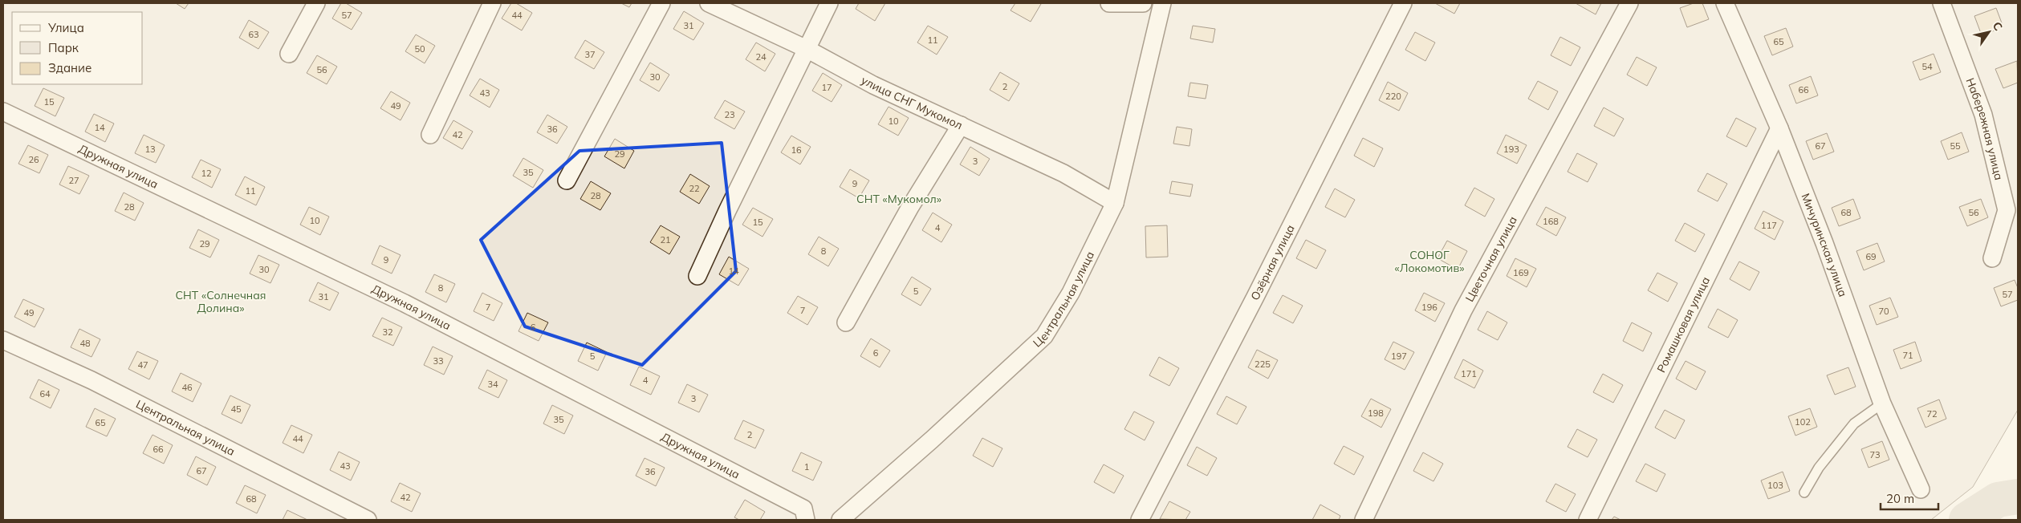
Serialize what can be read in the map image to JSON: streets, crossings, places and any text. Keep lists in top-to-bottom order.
{
  "streets": {
    "street": [
      "улица СНГ Мукомол",
      "Набережная улица",
      "Дружная улица",
      "Мичуринская улица",
      "Цветочная улица",
      "Озёрная улица",
      "Центральная улица",
      "Ромашковая улица"
    ]
  },
  "crossings": [
    ["улица СНГ Мукомол", "Центральная улица"],
    ["Мичуринская улица", "Ромашковая улица"]
  ],
  "parks": ["СНТ «Мукомол»", "СОНОГ «Локомотив»", "СНТ «Солнечная Долина»"],
  "house_numbers": [
    "57",
    "44",
    "31",
    "63",
    "11",
    "65",
    "50",
    "37",
    "24",
    "54",
    "56",
    "30",
    "2",
    "17",
    "66",
    "43",
    "220",
    "15",
    "49",
    "23",
    "10",
    "14",
    "36",
    "42",
    "67",
    "55",
    "13",
    "193",
    "16",
    "29",
    "26",
    "3",
    "35",
    "12",
    "27",
    "9",
    "22",
    "11",
    "28",
    "28",
    "68",
    "56",
    "10",
    "168",
    "15",
    "117",
    "4",
    "21",
    "29",
    "8",
    "69",
    "9",
    "30",
    "14",
    "169",
    "8",
    "5",
    "57",
    "31",
    "7",
    "196",
    "7",
    "70",
    "49",
    "6",
    "32",
    "48",
    "6",
    "71",
    "5",
    "197",
    "33",
    "225",
    "47",
    "171",
    "4",
    "34",
    "46",
    "64",
    "3",
    "45",
    "198",
    "72",
    "35",
    "102",
    "65",
    "2",
    "44",
    "66",
    "73",
    "43",
    "1",
    "67",
    "36",
    "103",
    "42",
    "68"
  ],
  "legend": ["Улица", "Парк", "Здание"],
  "scale_bar": "20 m",
  "north": "top right"
}
